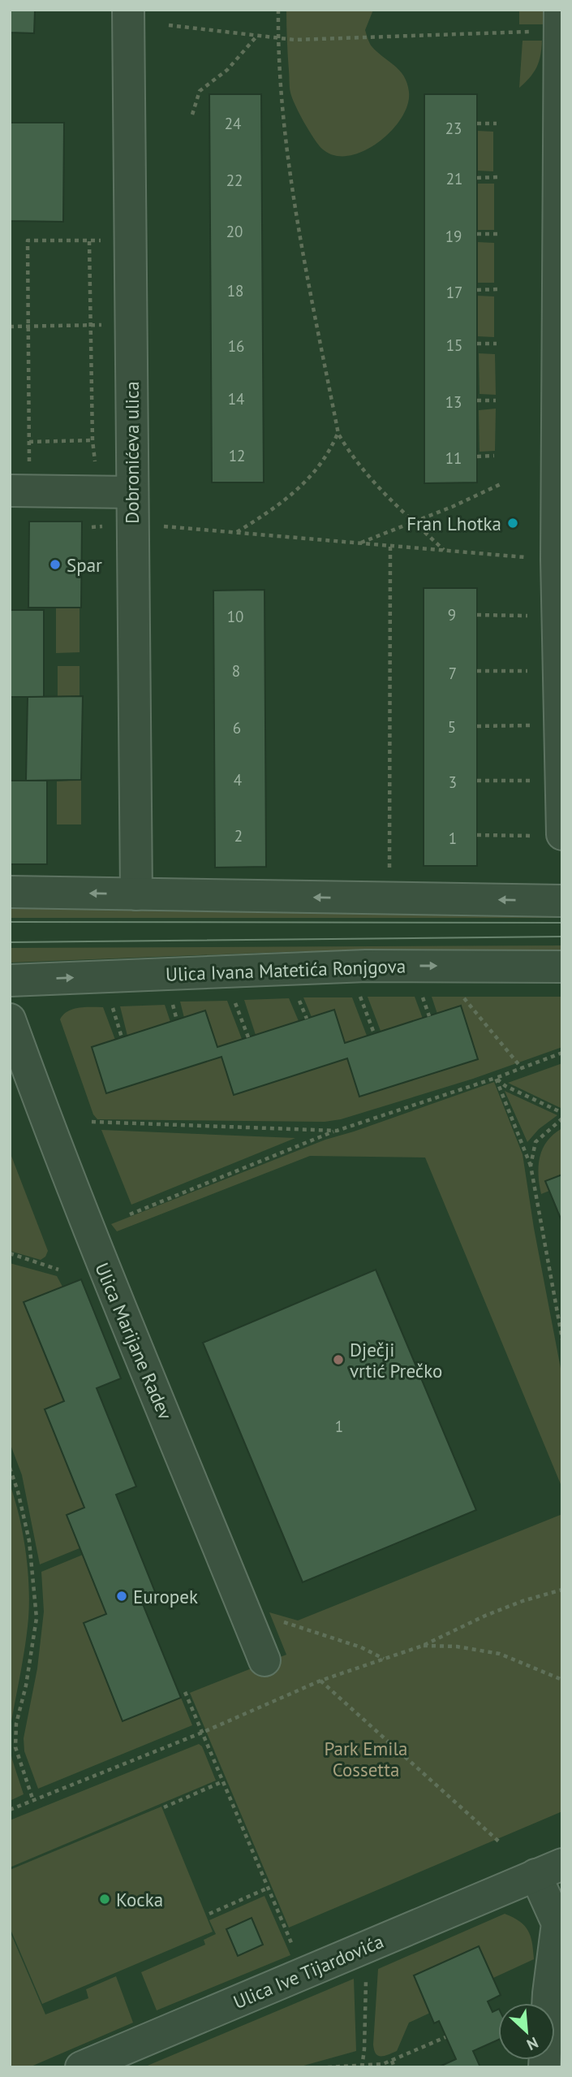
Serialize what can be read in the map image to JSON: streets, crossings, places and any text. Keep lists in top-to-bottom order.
{
  "streets": {
    "street": [
      "Dobronićeva ulica",
      "Ulica Ivana Matetića Ronjgova",
      "Ulica Marijane Radev",
      "Ulica Ive Tijardovića"
    ]
  },
  "parks": ["Park Emila Cossetta"],
  "places": [
    "Fran Lhotka",
    "Spar",
    "Dječji vrtić Prečko",
    "Europek",
    "Kocka"
  ],
  "house_numbers": [
    "24",
    "23",
    "21",
    "22",
    "20",
    "19",
    "18",
    "17",
    "15",
    "16",
    "14",
    "13",
    "12",
    "11",
    "9",
    "10",
    "8",
    "7",
    "5",
    "6",
    "4",
    "3",
    "2",
    "1",
    "1"
  ],
  "north": "bottom right"
}
